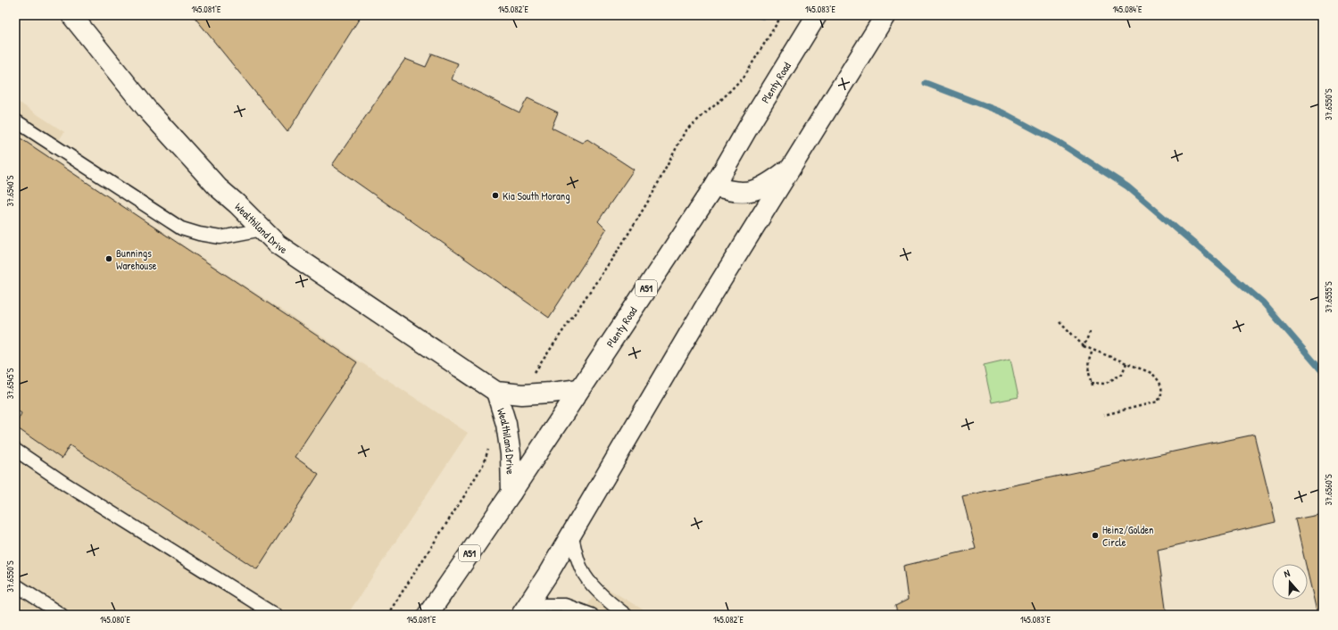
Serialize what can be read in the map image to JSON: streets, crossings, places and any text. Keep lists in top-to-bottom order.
{
  "streets": {
    "main road": ["Plenty Road", "Wealthiland Drive", "A51"]
  },
  "crossings": [
    ["Plenty Road", "Wealthiland Drive"]
  ],
  "places": ["Kia South Morang", "Bunnings Warehouse", "Heinz/Golden Circle"],
  "north": "top",
  "coordinates": [
    "145.081°E",
    "145.082°E",
    "145.083°E",
    "145.084°E",
    "37.6550°S",
    "37.6540°S",
    "37.6555°S",
    "37.6545°S",
    "37.6560°S",
    "145.080°E"
  ]
}
